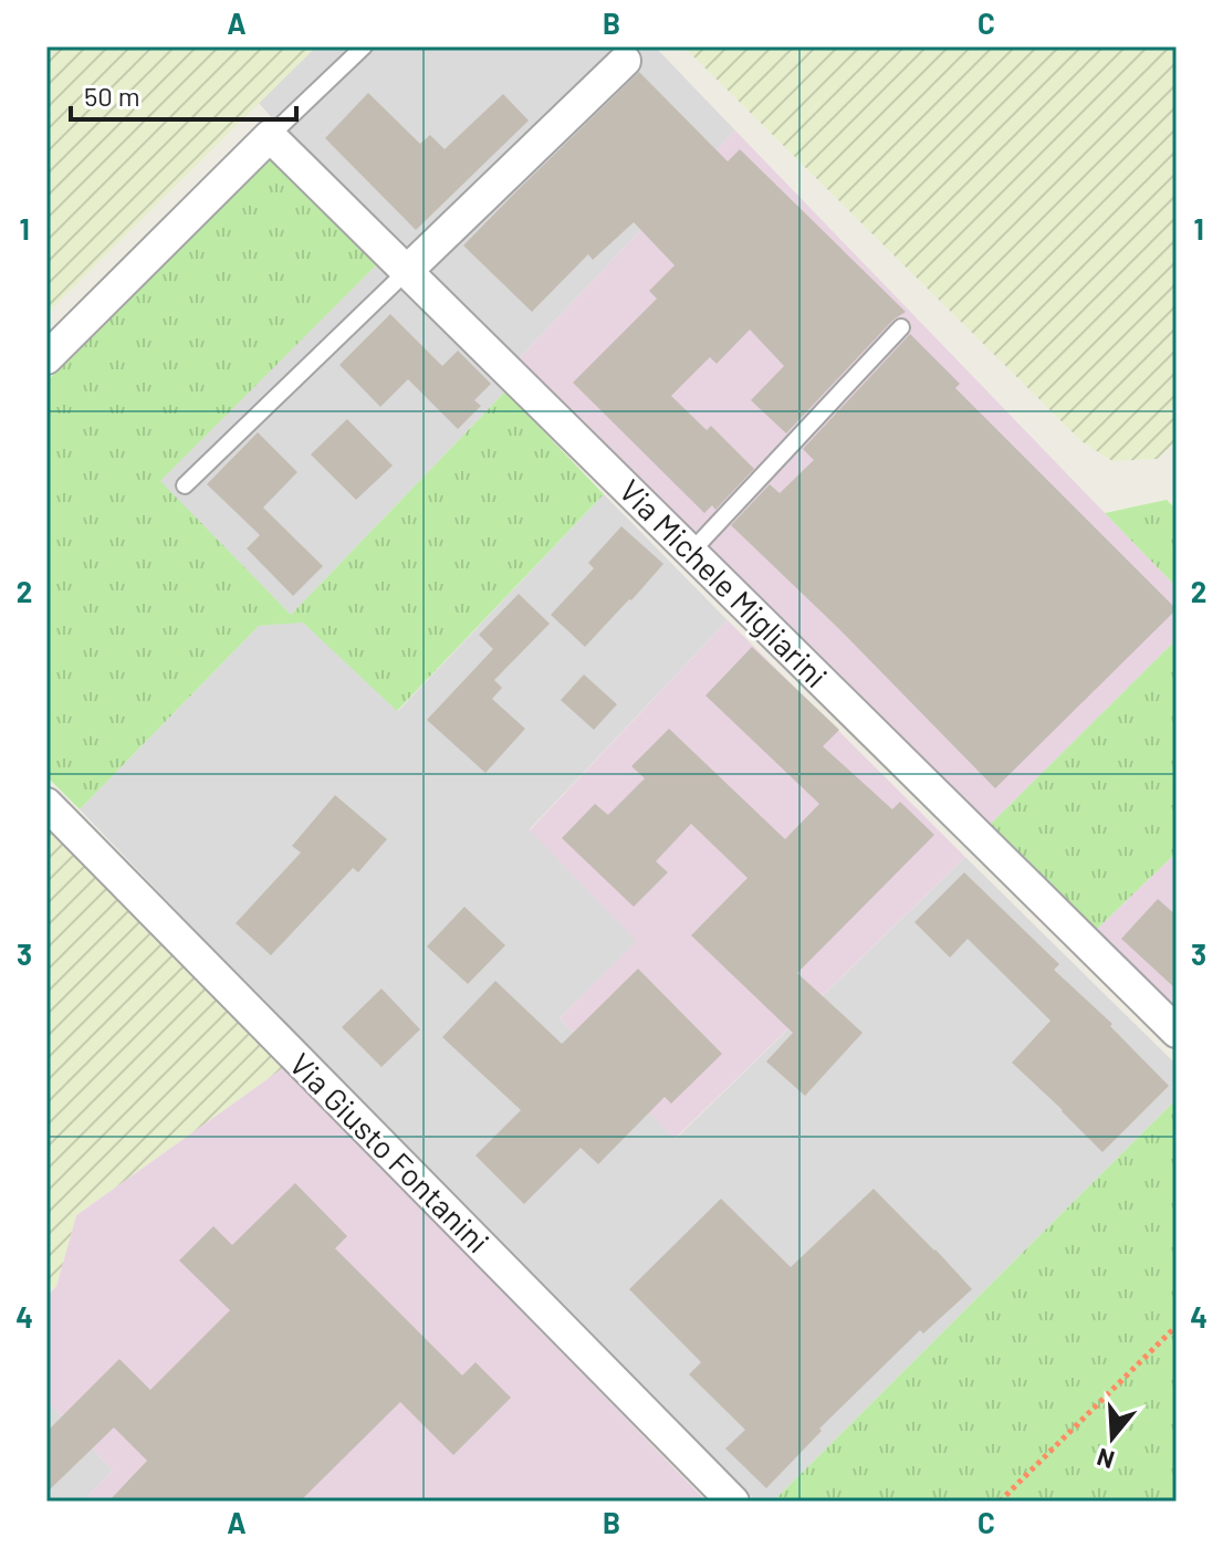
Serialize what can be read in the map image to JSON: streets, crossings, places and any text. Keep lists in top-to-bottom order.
{
  "streets": {
    "street": ["Via Michele Migliarini", "Via Giusto Fontanini"]
  },
  "scale_bar": "50 m",
  "north": "bottom",
  "grid": {
    "columns": ["A", "B", "C"],
    "rows": [
      "1",
      "2",
      "3",
      "4"
    ]
  }
}
